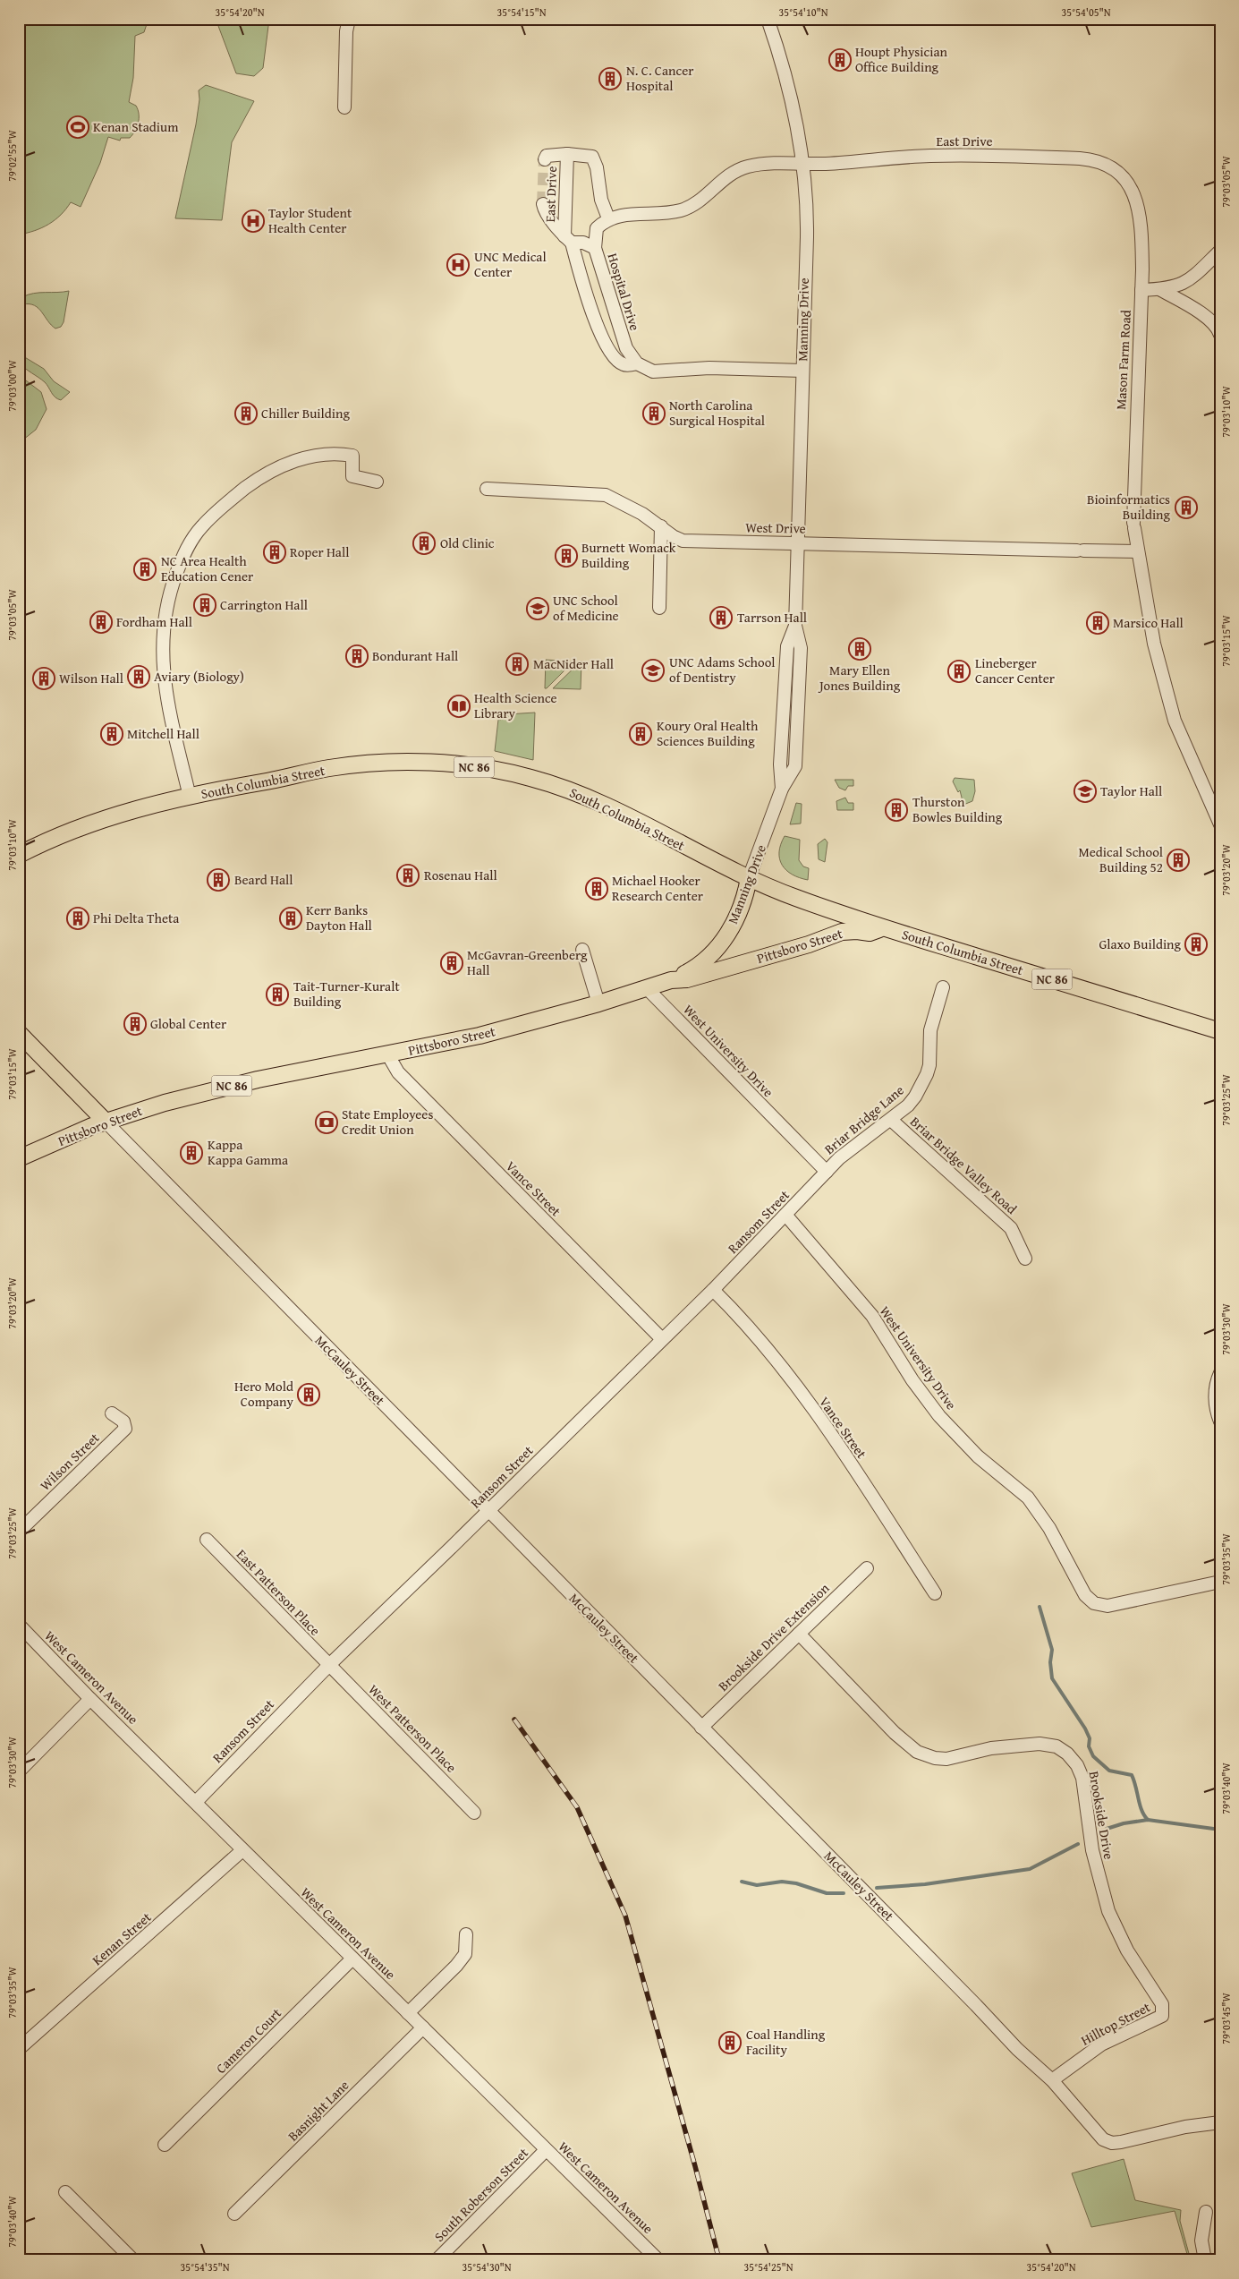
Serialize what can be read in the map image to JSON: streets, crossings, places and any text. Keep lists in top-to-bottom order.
{
  "streets": {
    "main road": [
      "Manning Drive",
      "NC 86",
      "South Columbia Street",
      "Pittsboro Street",
      "McCauley Street"
    ],
    "street": [
      "East Drive",
      "Hospital Drive",
      "Mason Farm Road",
      "West Drive",
      "West University Drive",
      "Briar Bridge Lane",
      "Briar Bridge Valley Road",
      "Vance Street",
      "Ransom Street",
      "Wilson Street",
      "East Patterson Place",
      "Brookside Drive Extension",
      "West Cameron Avenue",
      "West Patterson Place",
      "Brookside Drive",
      "Kenan Street",
      "Hilltop Street",
      "Cameron Court",
      "Basnight Lane",
      "South Roberson Street"
    ]
  },
  "crossings": [
    ["East Drive", "Hospital Drive"],
    ["East Drive", "Manning Drive"],
    ["East Drive", "Mason Farm Road"],
    ["Manning Drive", "West Drive"],
    ["Manning Drive", "South Columbia Street"],
    ["Manning Drive", "Pittsboro Street"],
    ["Mason Farm Road", "West Drive"],
    ["South Columbia Street", "Pittsboro Street"],
    ["Pittsboro Street", "West University Drive"],
    ["Pittsboro Street", "Vance Street"],
    ["Pittsboro Street", "McCauley Street"],
    ["West University Drive", "Briar Bridge Lane"],
    ["West University Drive", "Ransom Street"],
    ["Briar Bridge Lane", "Briar Bridge Valley Road"],
    ["Briar Bridge Lane", "Ransom Street"],
    ["Vance Street", "Ransom Street"],
    ["Ransom Street", "McCauley Street"],
    ["Ransom Street", "East Patterson Place"],
    ["Ransom Street", "West Cameron Avenue"],
    ["Ransom Street", "West Patterson Place"],
    ["McCauley Street", "Brookside Drive Extension"],
    ["McCauley Street", "Hilltop Street"],
    ["East Patterson Place", "West Patterson Place"],
    ["Brookside Drive Extension", "Brookside Drive"],
    ["West Cameron Avenue", "Kenan Street"],
    ["West Cameron Avenue", "Cameron Court"],
    ["West Cameron Avenue", "Basnight Lane"],
    ["West Cameron Avenue", "South Roberson Street"],
    ["Brookside Drive", "Hilltop Street"]
  ],
  "places": {
    "building": [
      "Houpt Physician Office Building",
      "N. C. Cancer Hospital",
      "Chiller Building",
      "North Carolina Surgical Hospital",
      "Bioinformatics Building",
      "Old Clinic",
      "Roper Hall",
      "Burnett Womack Building",
      "NC Area Health Education Cener",
      "Carrington Hall",
      "Tarrson Hall",
      "Fordham Hall",
      "Marsico Hall",
      "Mary Ellen Jones Building",
      "Bondurant Hall",
      "MacNider Hall",
      "Lineberger Cancer Center",
      "Aviary (Biology)",
      "Wilson Hall",
      "Mitchell Hall",
      "Koury Oral Health Sciences Building",
      "Thurston Bowles Building",
      "Medical School Building 52",
      "Rosenau Hall",
      "Beard Hall",
      "Michael Hooker Research Center",
      "Phi Delta Theta",
      "Kerr Banks Dayton Hall",
      "Glaxo Building",
      "McGavran-Greenberg Hall",
      "Tait-Turner-Kuralt Building",
      "Global Center",
      "Kappa Kappa Gamma",
      "Hero Mold Company",
      "Coal Handling Facility"
    ],
    "sports": ["Kenan Stadium"],
    "hospital": ["Taylor Student Health Center", "UNC Medical Center"],
    "school or university": ["UNC School of Medicine", "UNC Adams School of Dentistry", "Taylor Hall"],
    "library": ["Health Science Library"],
    "bank": ["State Employees Credit Union"]
  },
  "coordinates": [
    "35°54'20\"N",
    "35°54'15\"N",
    "35°54'10\"N",
    "35°54'05\"N",
    "79°02'55\"W",
    "79°03'05\"W",
    "79°03'00\"W",
    "79°03'10\"W",
    "79°03'15\"W",
    "79°03'20\"W",
    "79°03'25\"W",
    "79°03'30\"W",
    "79°03'35\"W",
    "79°03'40\"W",
    "79°03'45\"W",
    "35°54'35\"N",
    "35°54'30\"N",
    "35°54'25\"N"
  ]
}
